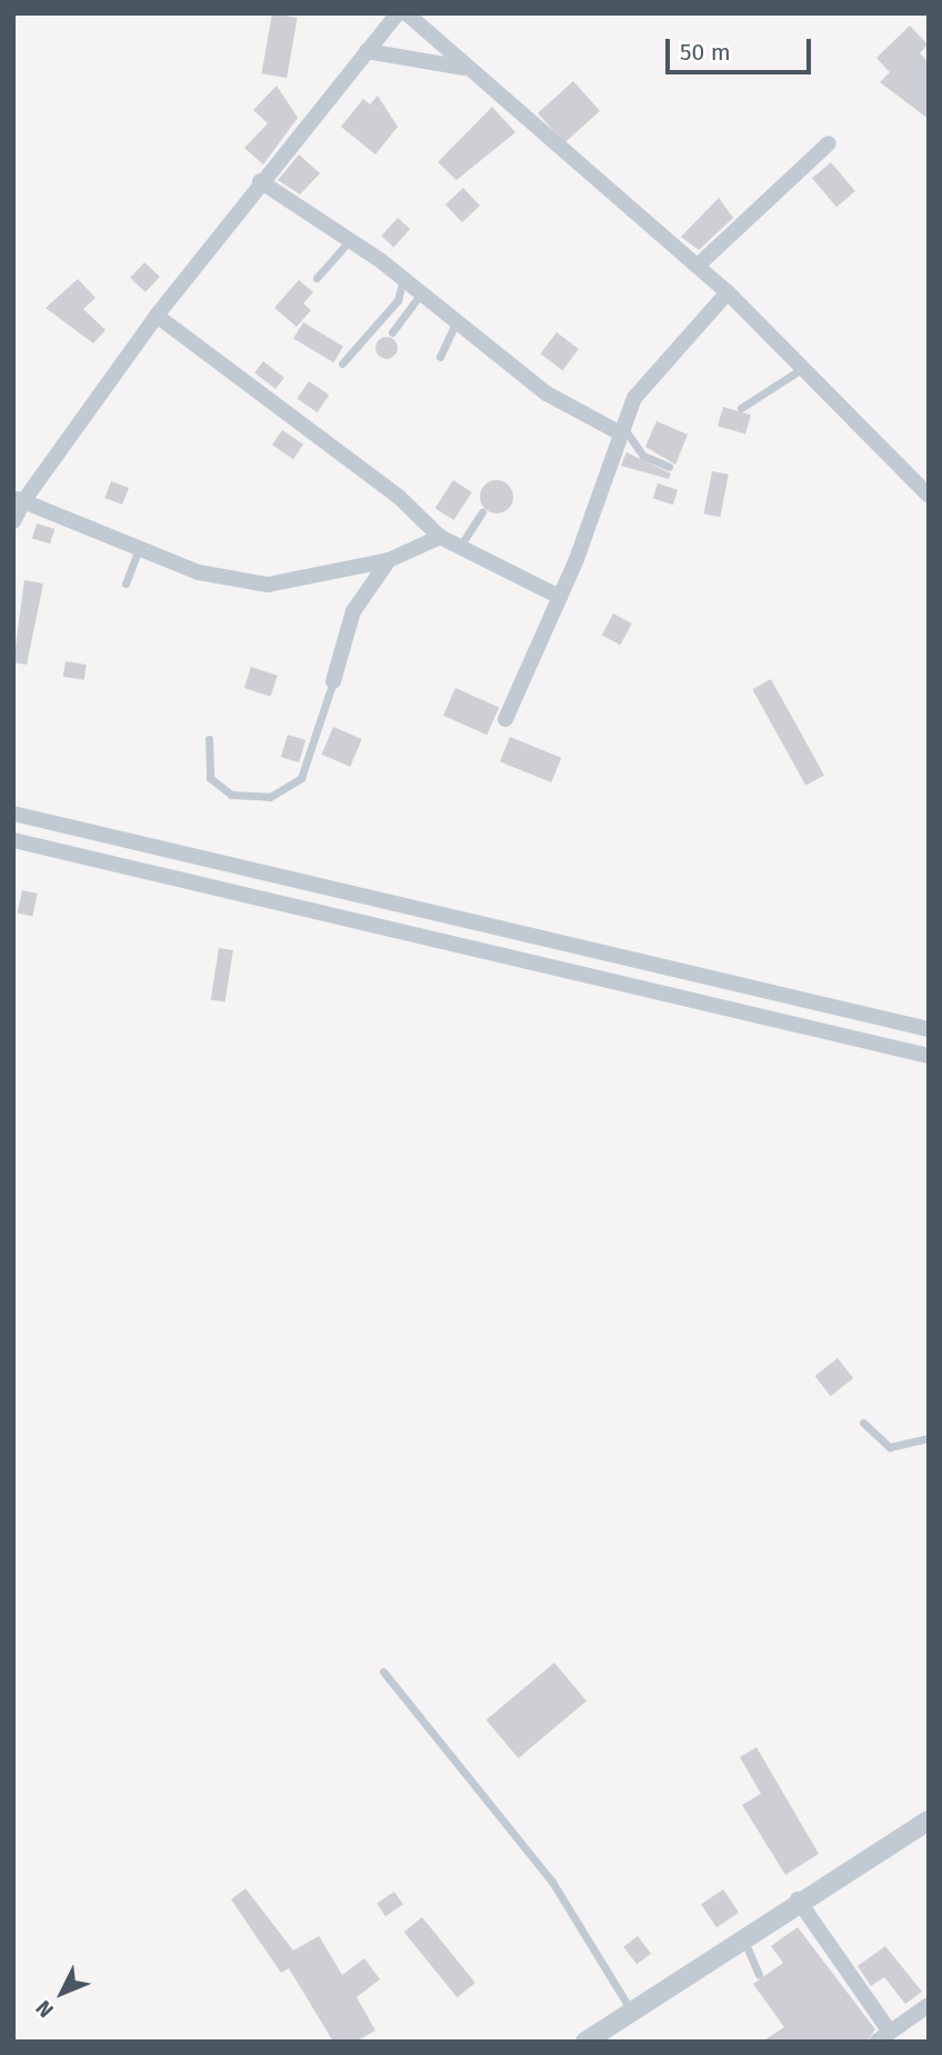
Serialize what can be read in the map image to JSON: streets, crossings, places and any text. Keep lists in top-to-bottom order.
{
  "scale_bar": "50 m",
  "north": "bottom left"
}
